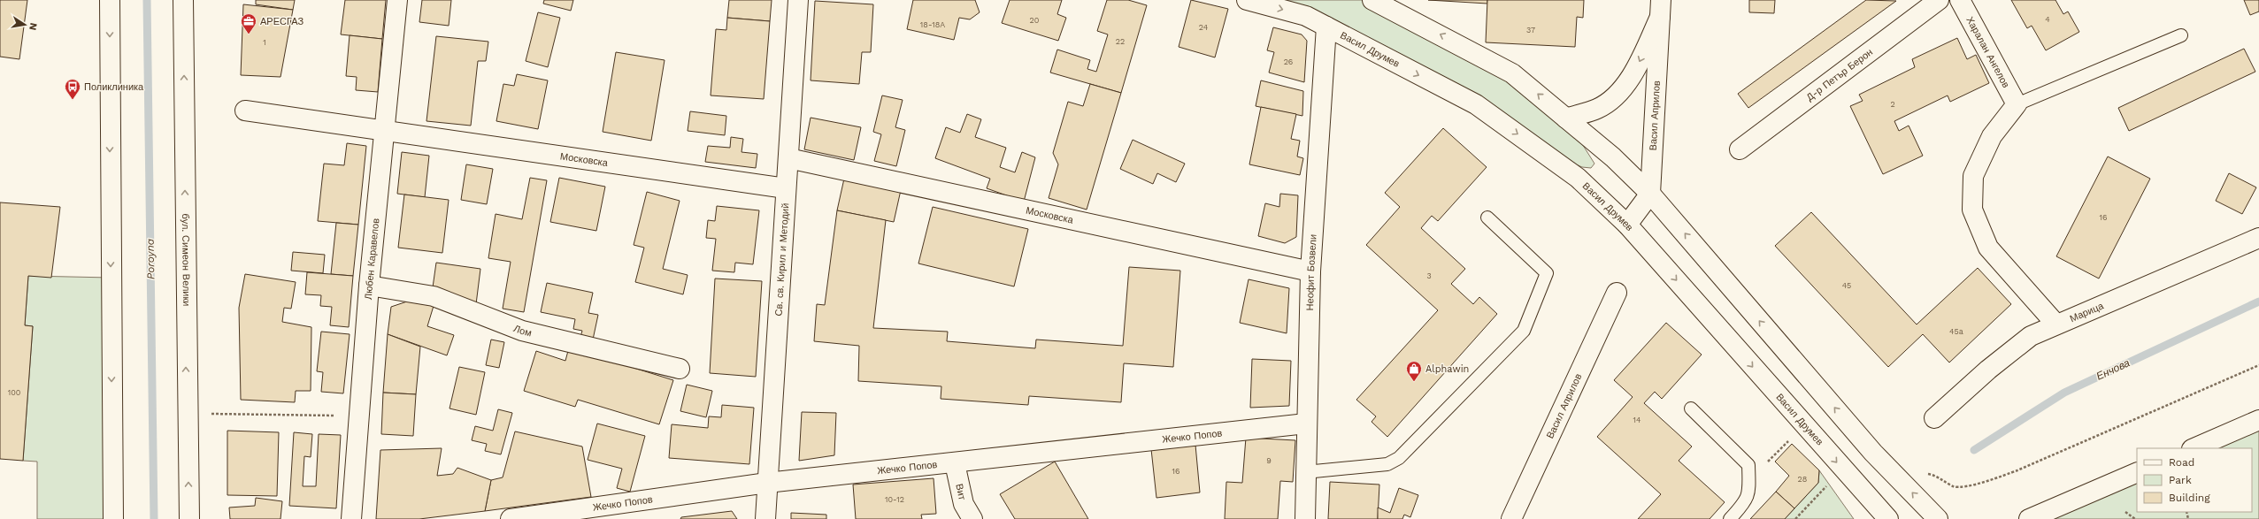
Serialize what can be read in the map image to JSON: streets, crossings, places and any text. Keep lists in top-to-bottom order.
{
  "streets": {
    "street": [
      "Васил Друмев",
      "Харалан Ангелов",
      "Д-р Петър Берон",
      "Васил Априлов",
      "Московска",
      "Любен Каравелов",
      "Св. св. Кирил и Методий",
      "бул. Симеон Велики",
      "Неофит Бозвели",
      "Марица",
      "Лом",
      "Жечко Попов",
      "Вит"
    ]
  },
  "crossings": [
    ["Васил Друмев", "Неофит Бозвели"],
    ["Московска", "Любен Каравелов"],
    ["Московска", "Св. св. Кирил и Методий"],
    ["Московска", "Неофит Бозвели"],
    ["Любен Каравелов", "Лом"],
    ["Св. св. Кирил и Методий", "Жечко Попов"],
    ["Неофит Бозвели", "Жечко Попов"],
    ["Жечко Попов", "Вит"]
  ],
  "water": ["Poroyna", "Енчова"],
  "places": {
    "office": ["АРЕСГАЗ"],
    "bus stop": ["Поликлиника"],
    "shop": ["Alphawin"]
  },
  "house_numbers": [
    "4",
    "20",
    "18-18A",
    "24",
    "37",
    "22",
    "1",
    "26",
    "2",
    "16",
    "3",
    "45",
    "45a",
    "100",
    "14",
    "9",
    "16",
    "28",
    "10-12"
  ],
  "legend": ["Road", "Park", "Building"],
  "north": "right"
}
